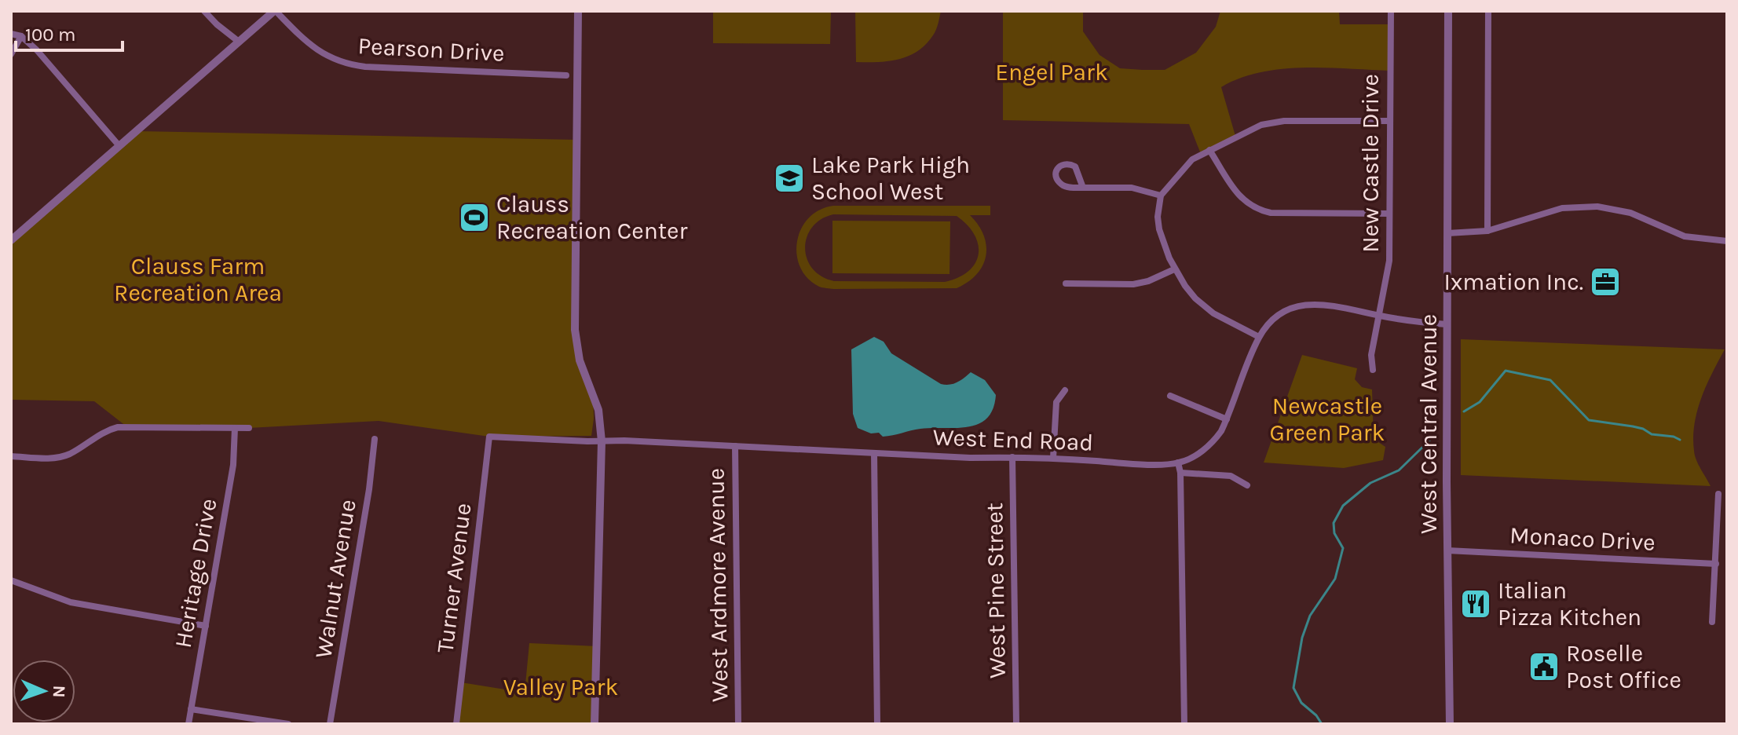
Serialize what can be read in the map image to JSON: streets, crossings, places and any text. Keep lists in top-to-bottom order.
{
  "streets": {
    "street": [
      "Pearson Drive",
      "New Castle Drive",
      "West Central Avenue",
      "West End Road",
      "Monaco Drive",
      "Heritage Drive",
      "Turner Avenue",
      "Walnut Avenue",
      "West Ardmore Avenue",
      "West Pine Street"
    ]
  },
  "crossings": [
    ["New Castle Drive", "West End Road"],
    ["West Central Avenue", "West End Road"],
    ["West Central Avenue", "Monaco Drive"],
    ["West End Road", "Turner Avenue"],
    ["West End Road", "West Ardmore Avenue"],
    ["West End Road", "West Pine Street"]
  ],
  "parks": [
    "Engel Park",
    "Clauss Farm Recreation Area",
    "Newcastle Green Park",
    "Valley Park"
  ],
  "places": {
    "school or university": ["Lake Park High School West"],
    "sports": ["Clauss Recreation Center"],
    "office": ["Ixmation Inc."],
    "restaurant": ["Italian Pizza Kitchen"],
    "public building": ["Roselle Post Office"]
  },
  "scale_bar": "100 m",
  "north": "right"
}
